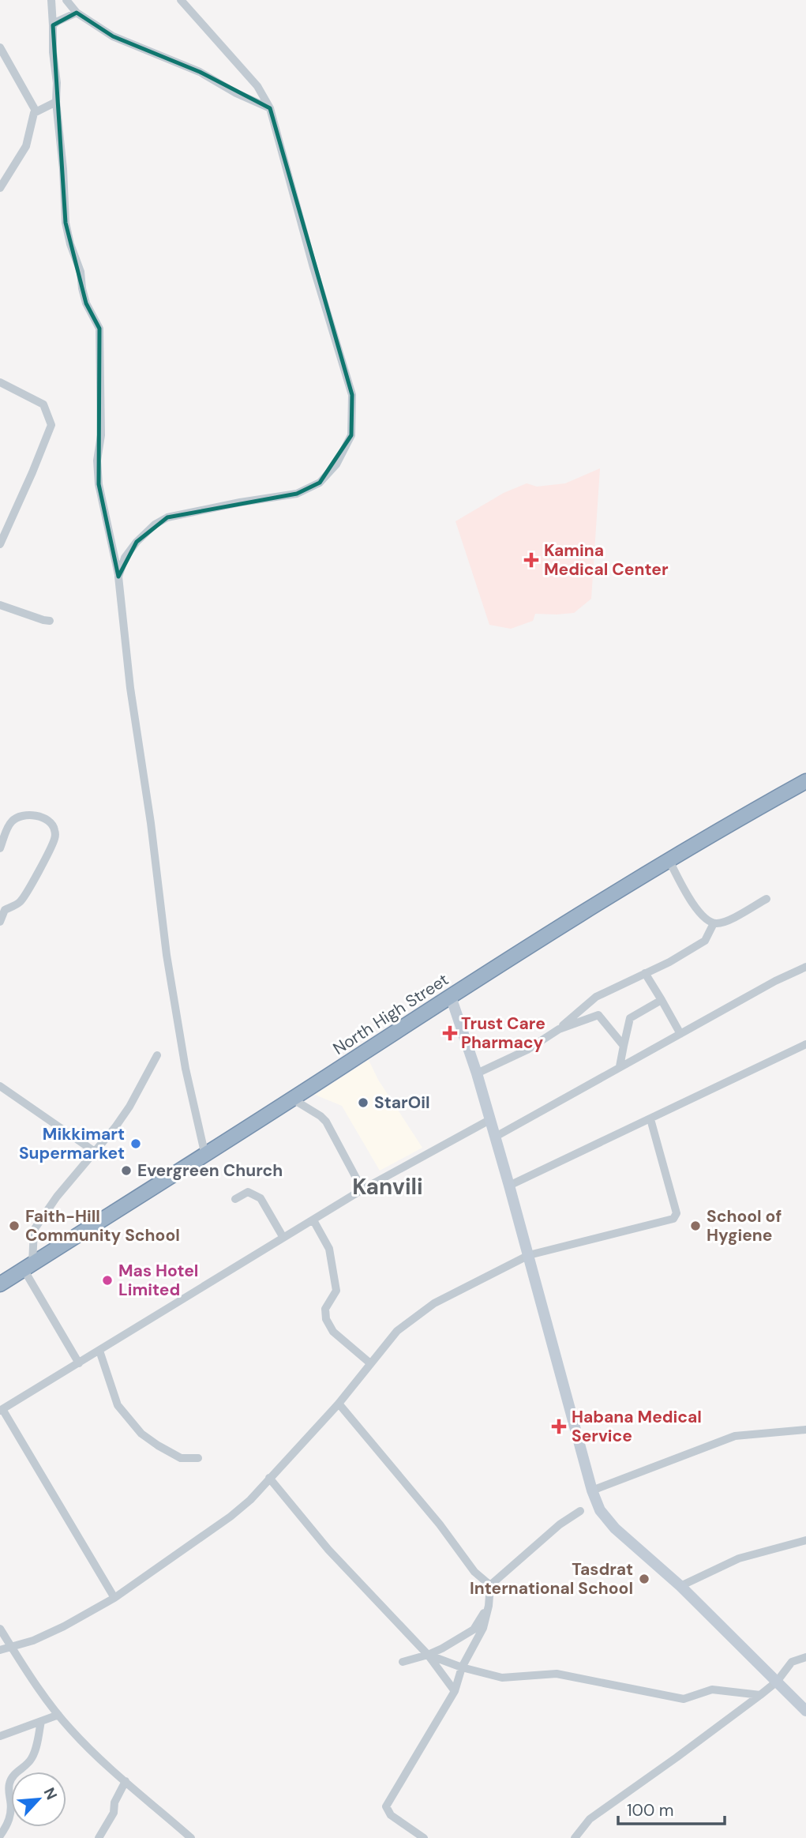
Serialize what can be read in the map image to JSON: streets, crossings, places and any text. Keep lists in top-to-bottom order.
{
  "streets": {
    "highway": ["North High Street"]
  },
  "districts": ["Kanvili"],
  "places": {
    "health": ["Kamina Medical Center", "Trust Care Pharmacy", "Habana Medical Service"],
    "other": [
      "StarOil",
      "Mikkimart Supermarket",
      "Evergreen Church",
      "Faith-Hill Community School",
      "School of Hygiene",
      "Mas Hotel Limited",
      "Tasdrat International School"
    ]
  },
  "scale_bar": "100 m",
  "north": "top right"
}
